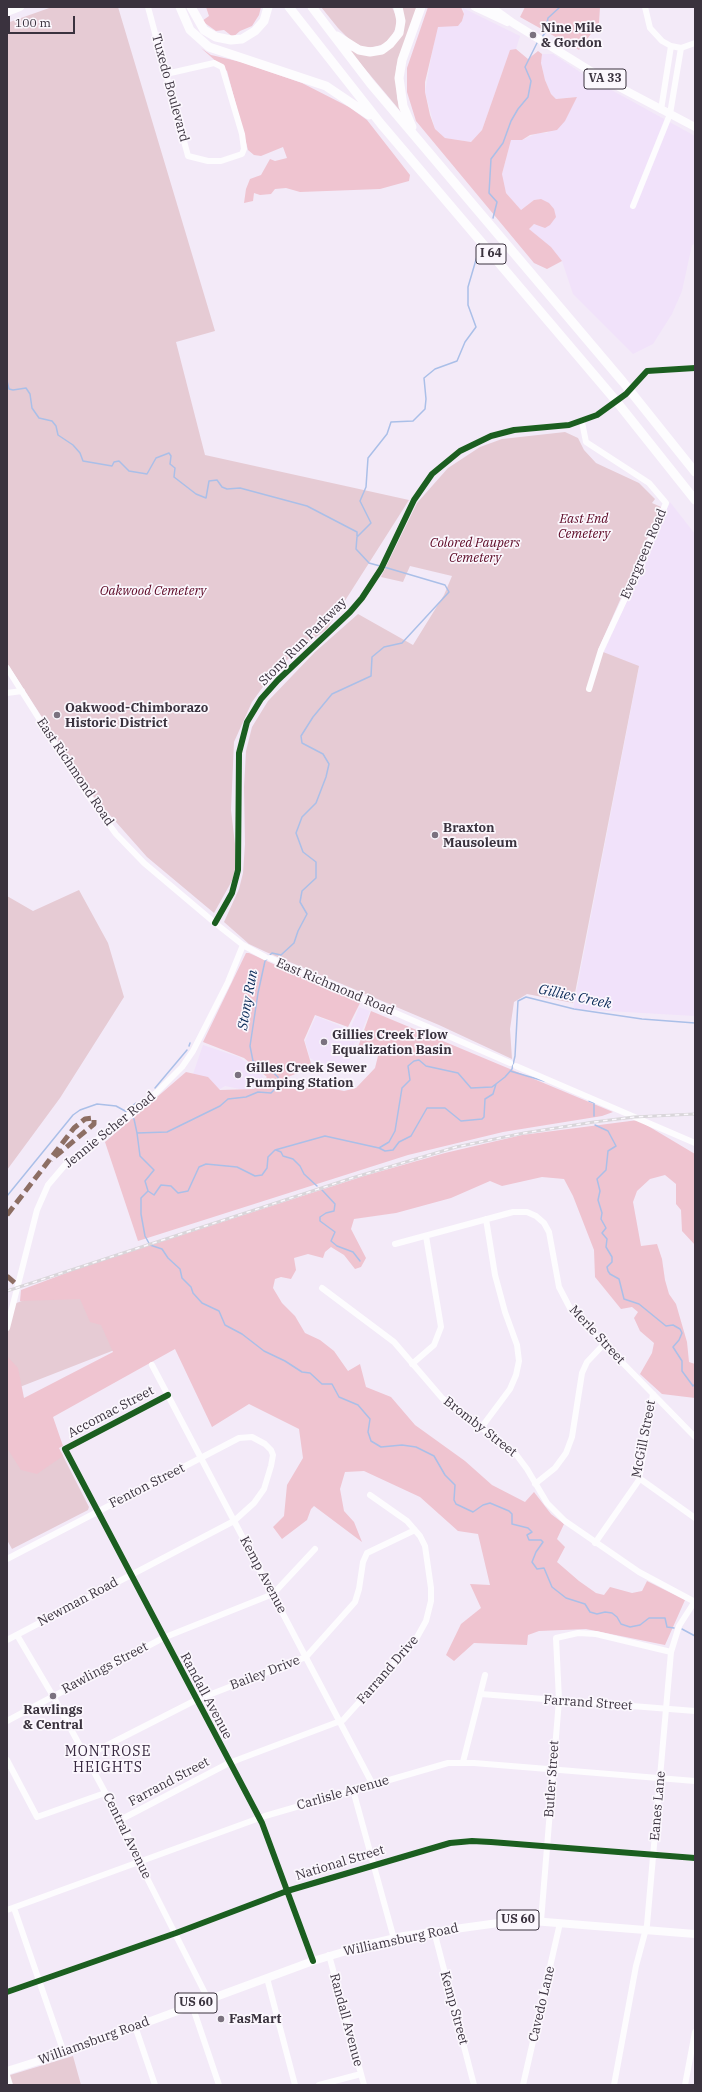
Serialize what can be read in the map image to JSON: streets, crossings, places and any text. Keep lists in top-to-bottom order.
{
  "streets": {
    "highway": ["I 64"],
    "main road": ["VA 33", "US 60", "Williamsburg Road"],
    "street": [
      "Tuxedo Boulevard",
      "Evergreen Road",
      "Stony Run Parkway",
      "East Richmond Road",
      "Jennie Scher Road",
      "Merle Street",
      "Accomac Street",
      "Bromby Street",
      "McGill Street",
      "Fenton Street",
      "Kemp Avenue",
      "Newman Road",
      "Rawlings Street",
      "Farrand Drive",
      "Bailey Drive",
      "Randall Avenue",
      "Farrand Street",
      "Butler Street",
      "Carlisle Avenue",
      "Eanes Lane",
      "Central Avenue",
      "National Street",
      "Cavedo Lane",
      "Kemp Street"
    ]
  },
  "crossings": [
    ["Evergreen Road", "Stony Run Parkway"],
    ["Stony Run Parkway", "East Richmond Road"],
    ["East Richmond Road", "Jennie Scher Road"],
    ["Merle Street", "McGill Street"],
    ["Accomac Street", "Kemp Avenue"],
    ["Accomac Street", "Randall Avenue"],
    ["Bromby Street", "McGill Street"],
    ["Bromby Street", "Eanes Lane"],
    ["Fenton Street", "Kemp Avenue"],
    ["Fenton Street", "Newman Road"],
    ["Fenton Street", "Randall Avenue"],
    ["Kemp Avenue", "Newman Road"],
    ["Kemp Avenue", "Rawlings Street"],
    ["Kemp Avenue", "Farrand Drive"],
    ["Kemp Avenue", "Bailey Drive"],
    ["Kemp Avenue", "Farrand Street"],
    ["Kemp Avenue", "Carlisle Avenue"],
    ["Newman Road", "Randall Avenue"],
    ["Newman Road", "Central Avenue"],
    ["Rawlings Street", "Randall Avenue"],
    ["Rawlings Street", "Central Avenue"],
    ["Farrand Drive", "Bailey Drive"],
    ["Farrand Drive", "Farrand Street"],
    ["Bailey Drive", "Randall Avenue"],
    ["Bailey Drive", "Central Avenue"],
    ["Randall Avenue", "Farrand Street"],
    ["Randall Avenue", "Carlisle Avenue"],
    ["Randall Avenue", "National Street"],
    ["Randall Avenue", "Williamsburg Road"],
    ["Farrand Street", "Butler Street"],
    ["Farrand Street", "Eanes Lane"],
    ["Farrand Street", "Central Avenue"],
    ["Butler Street", "Carlisle Avenue"],
    ["Butler Street", "Eanes Lane"],
    ["Butler Street", "National Street"],
    ["Butler Street", "Williamsburg Road"],
    ["Carlisle Avenue", "Eanes Lane"],
    ["Carlisle Avenue", "Central Avenue"],
    ["Eanes Lane", "National Street"],
    ["Eanes Lane", "Williamsburg Road"],
    ["Central Avenue", "National Street"],
    ["Central Avenue", "Williamsburg Road"],
    ["Williamsburg Road", "Cavedo Lane"],
    ["Williamsburg Road", "Kemp Street"]
  ],
  "districts": ["MONTROSE HEIGHTS"],
  "water": ["Gillies Creek", "Stony Run"],
  "parks": ["East End Cemetery", "Colored Paupers Cemetery", "Oakwood Cemetery"],
  "places": [
    "Nine Mile & Gordon",
    "Oakwood-Chimborazo Historic District",
    "Braxton Mausoleum",
    "Gillies Creek Flow Equalization Basin",
    "Gilles Creek Sewer Pumping Station",
    "Rawlings & Central",
    "FasMart"
  ],
  "scale_bar": "100 m"
}
